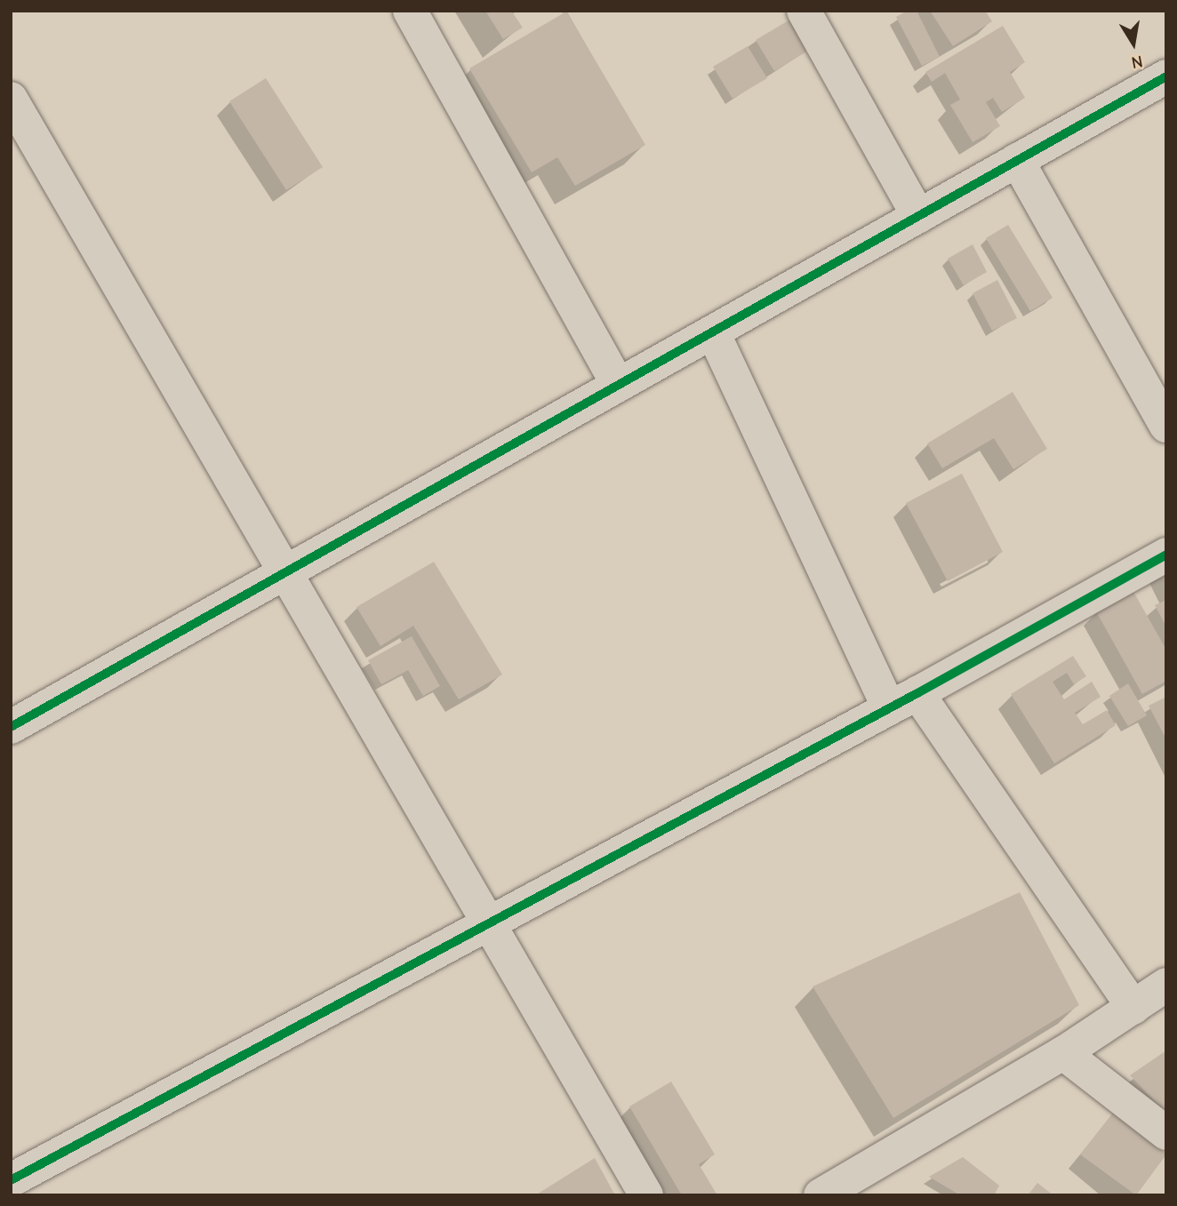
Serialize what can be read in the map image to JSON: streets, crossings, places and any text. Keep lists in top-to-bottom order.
{
  "north": "bottom"
}
